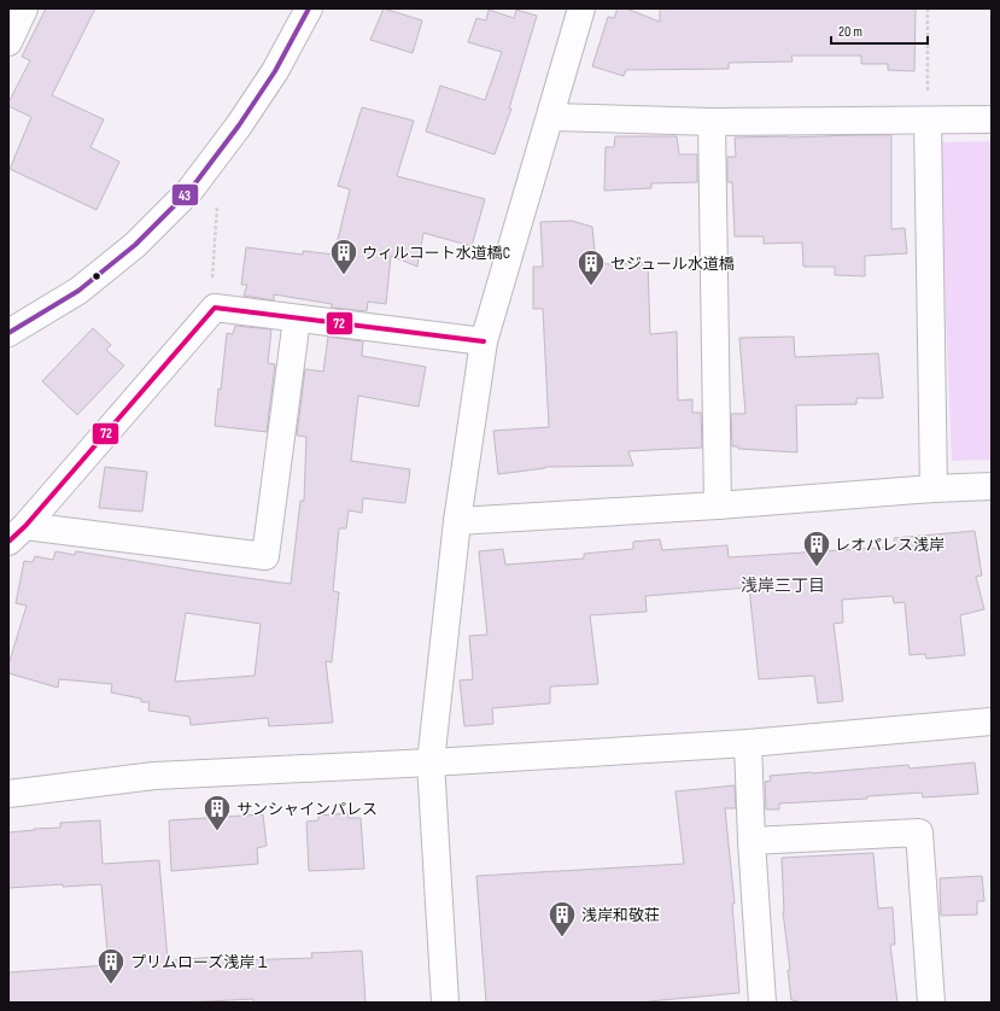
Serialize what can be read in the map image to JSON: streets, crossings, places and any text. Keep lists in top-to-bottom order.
{
  "districts": ["浅岸三丁目"],
  "places": {
    "building": [
      "ウィルコート水道橋C",
      "セジュール水道橋",
      "レオパレス浅岸",
      "サンシャインパレス",
      "浅岸和敬荘",
      "プリムローズ浅岸１"
    ]
  },
  "lines": ["transit line 43", "transit line 72"],
  "scale_bar": "20 m"
}
